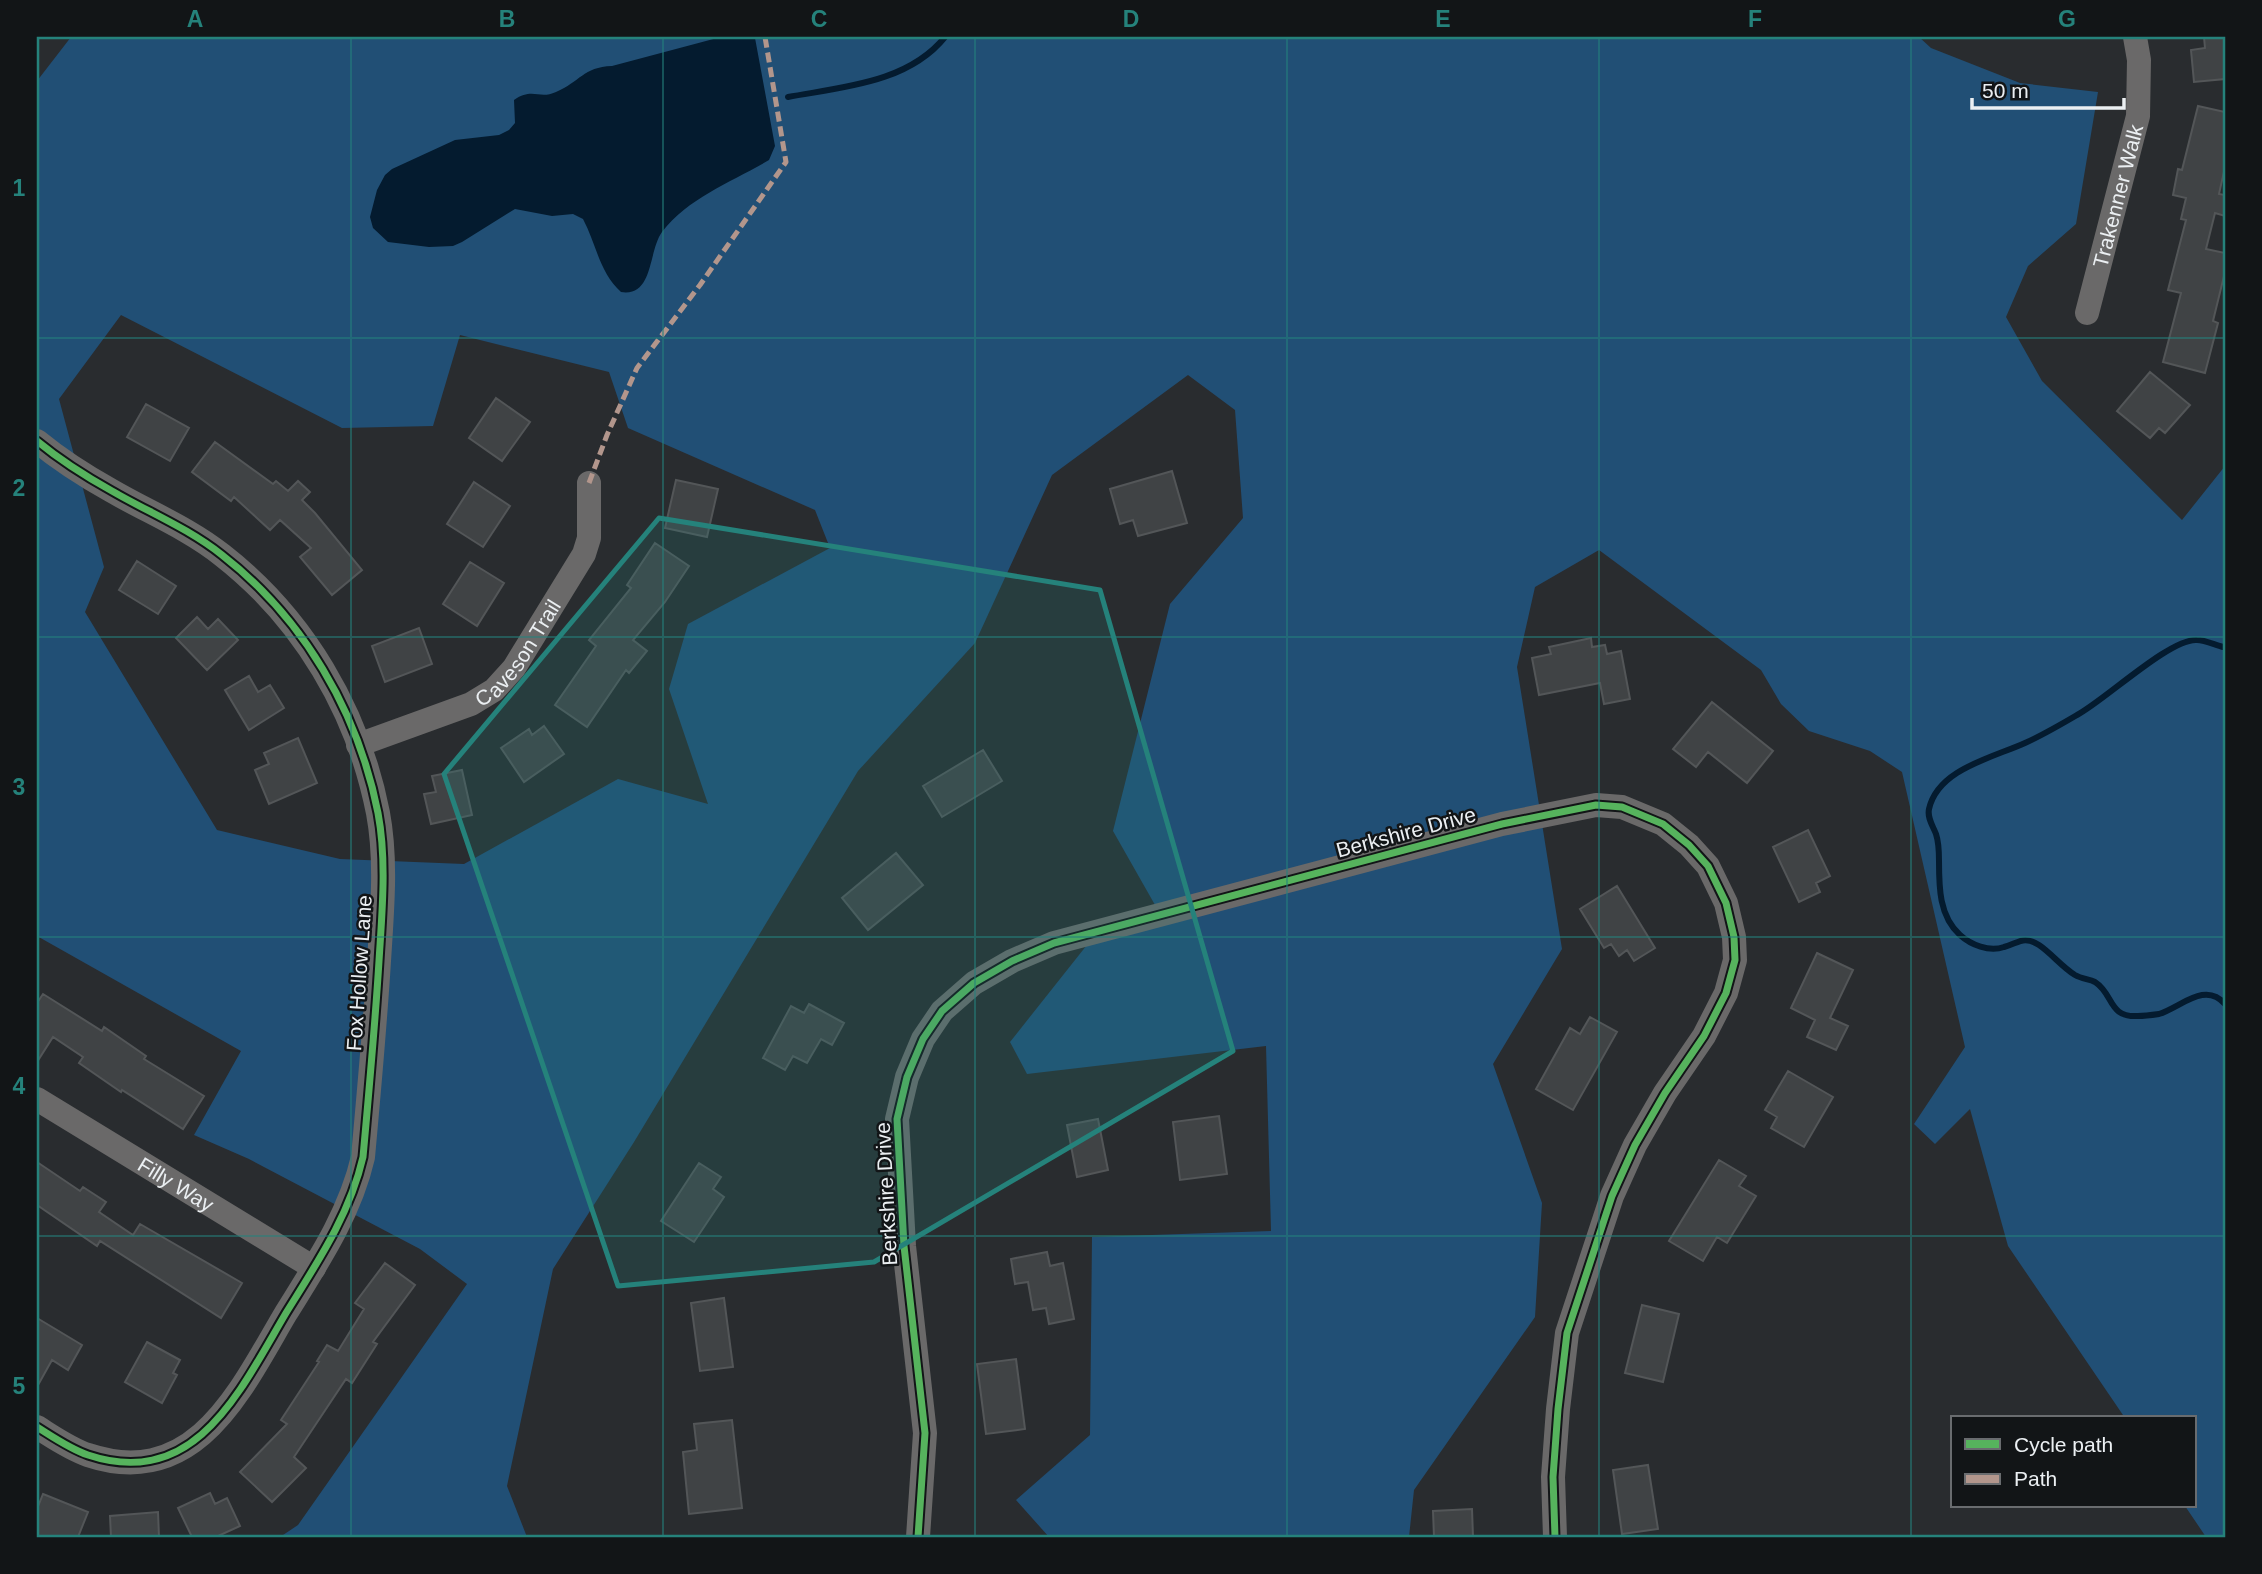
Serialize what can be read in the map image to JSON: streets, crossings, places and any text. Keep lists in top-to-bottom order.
{
  "streets": {
    "street": [
      "Trakenner Walk",
      "Caveson Trail",
      "Berkshire Drive",
      "Fox Hollow Lane",
      "Filly Way"
    ]
  },
  "crossings": [
    ["Caveson Trail", "Fox Hollow Lane"],
    ["Fox Hollow Lane", "Filly Way"]
  ],
  "legend": ["Cycle path", "Path"],
  "scale_bar": "50 m",
  "grid": {
    "columns": [
      "A",
      "B",
      "C",
      "D",
      "E",
      "F",
      "G"
    ],
    "rows": [
      "1",
      "2",
      "3",
      "4",
      "5"
    ]
  }
}
